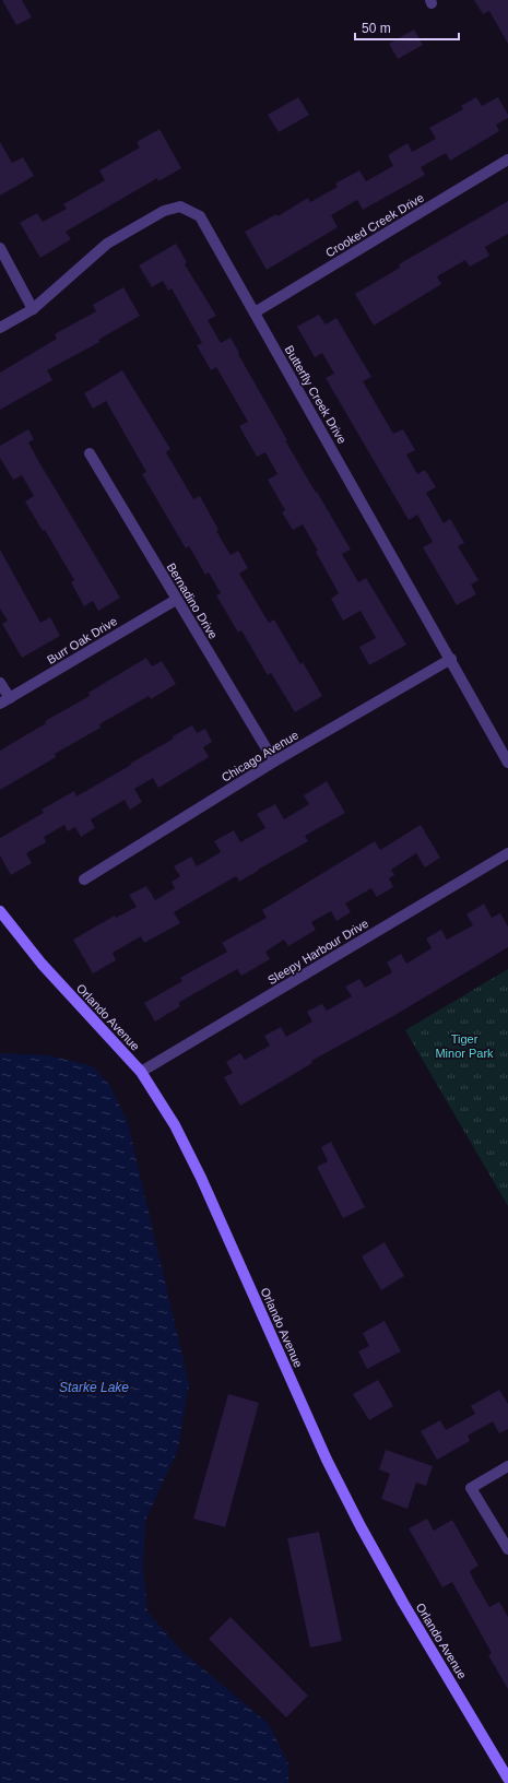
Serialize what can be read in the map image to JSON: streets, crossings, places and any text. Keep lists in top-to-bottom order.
{
  "streets": {
    "street": [
      "Crooked Creek Drive",
      "Butterfly Creek Drive",
      "Bernadino Drive",
      "Burr Oak Drive",
      "Chicago Avenue",
      "Sleepy Harbour Drive",
      "Orlando Avenue"
    ]
  },
  "crossings": [
    ["Crooked Creek Drive", "Butterfly Creek Drive"],
    ["Butterfly Creek Drive", "Chicago Avenue"],
    ["Bernadino Drive", "Burr Oak Drive"],
    ["Bernadino Drive", "Chicago Avenue"],
    ["Sleepy Harbour Drive", "Orlando Avenue"]
  ],
  "water": ["Starke Lake"],
  "parks": ["Tiger Minor Park"],
  "scale_bar": "50 m"
}
